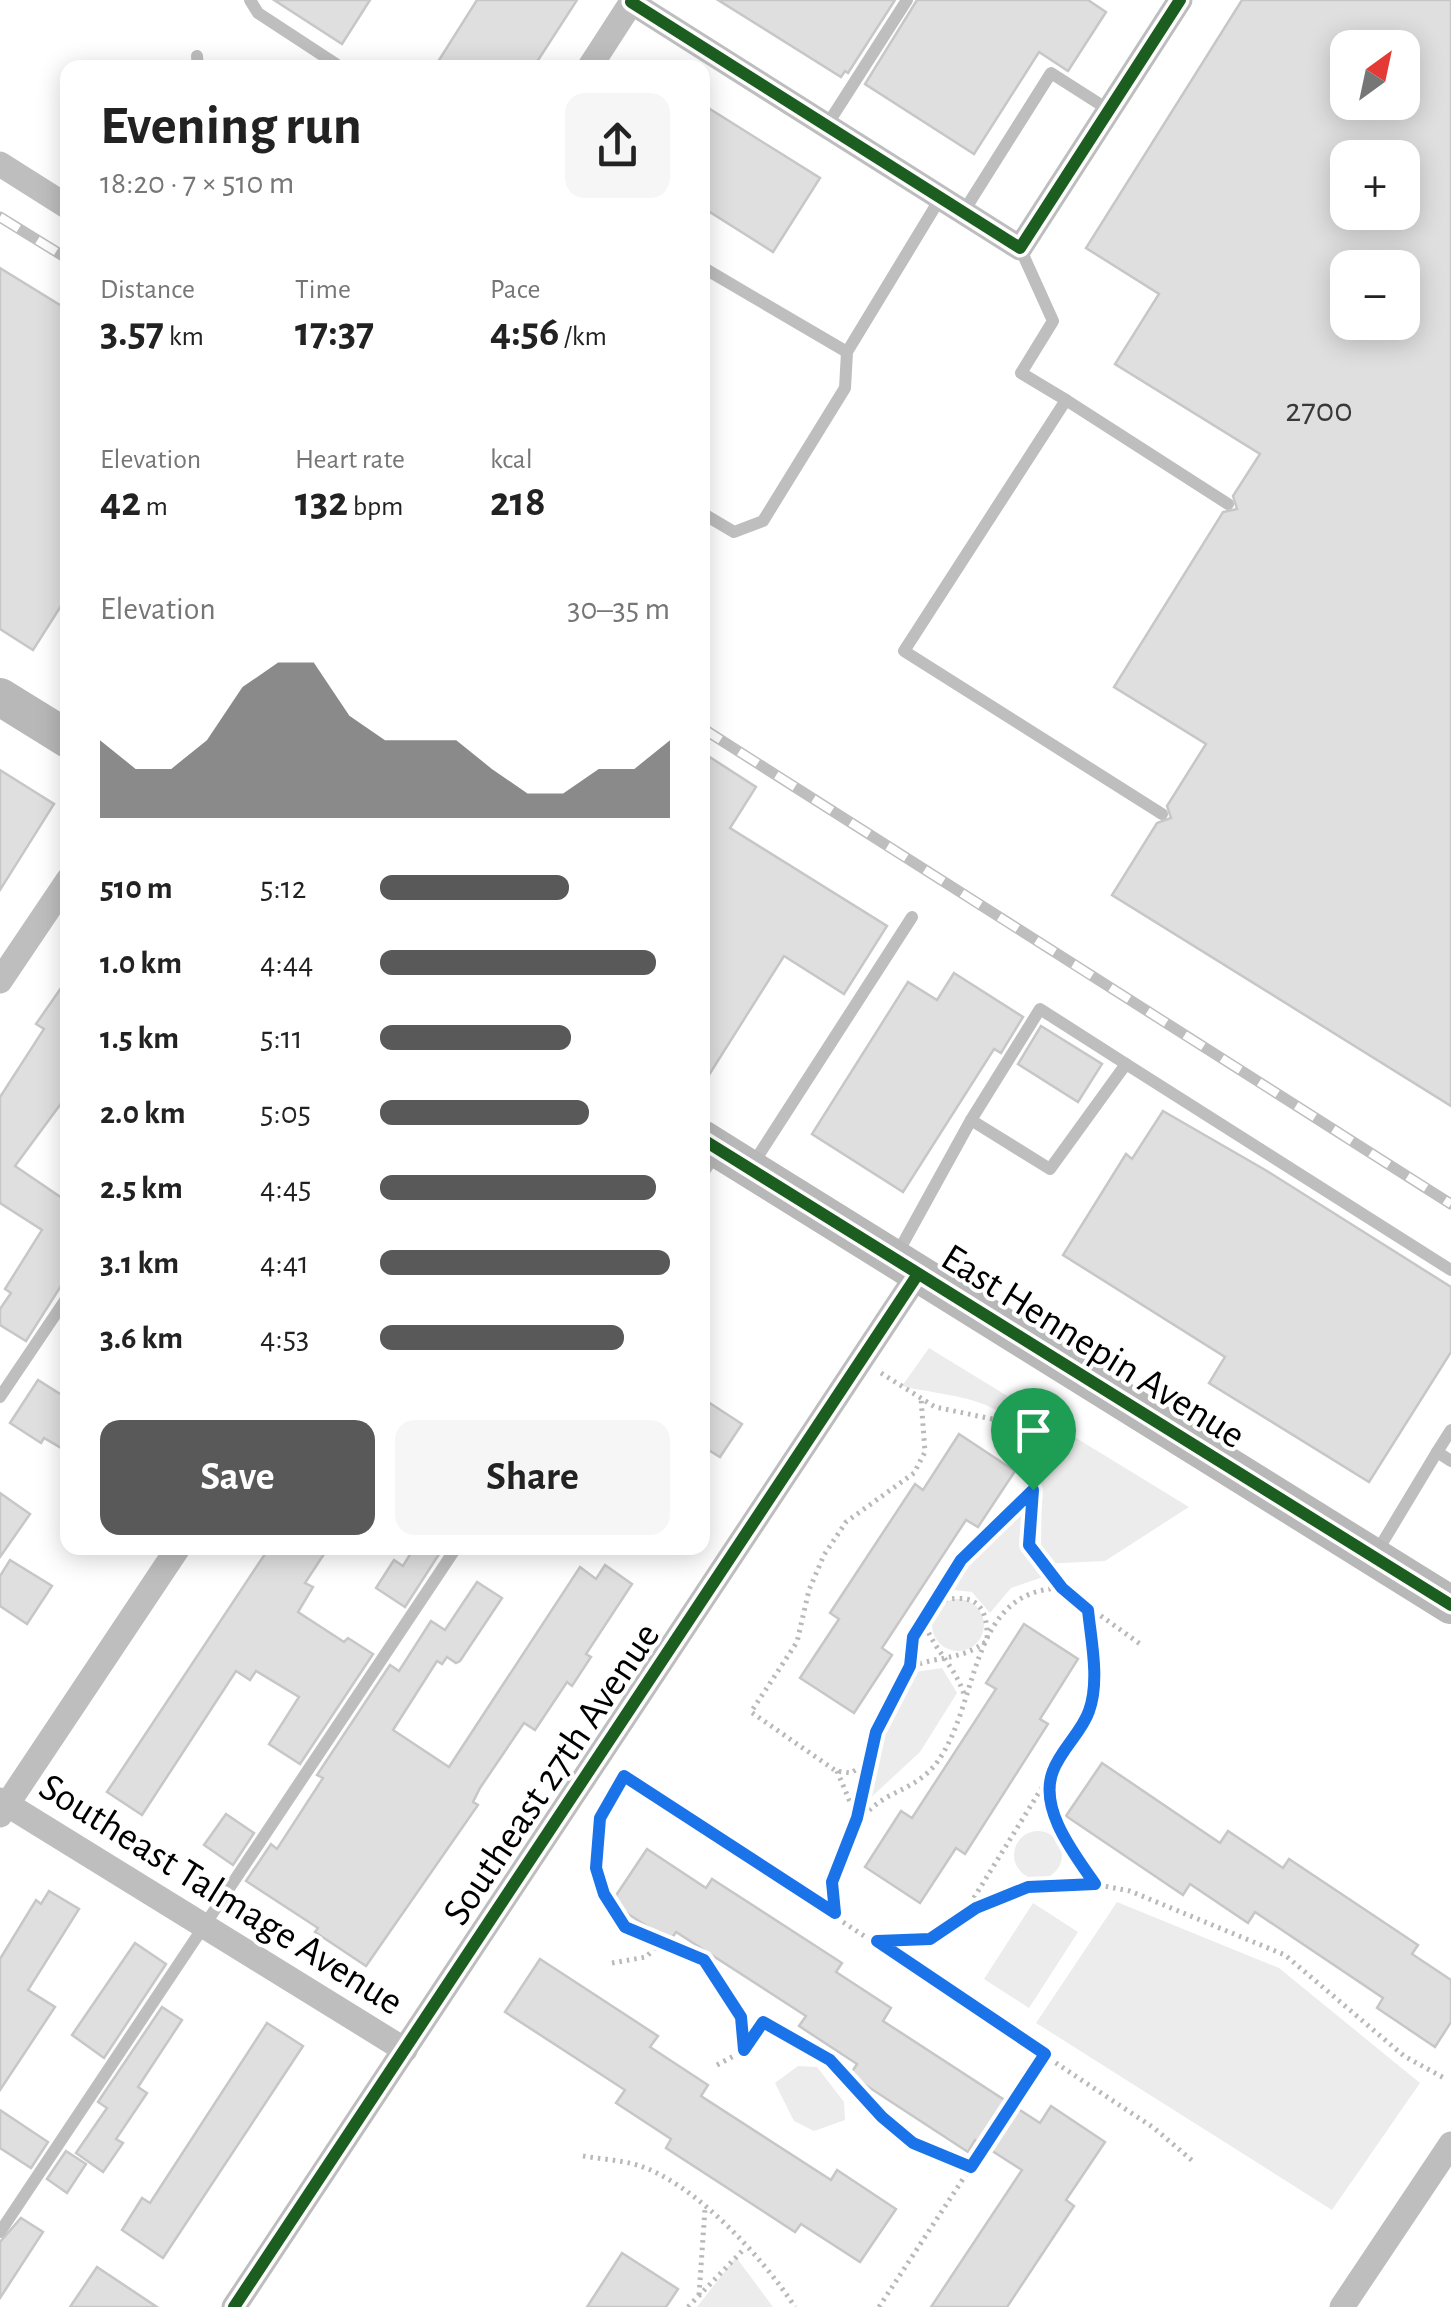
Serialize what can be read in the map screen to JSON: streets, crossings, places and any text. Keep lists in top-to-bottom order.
{
  "streets": {
    "main road": ["East Hennepin Avenue"],
    "street": ["Southeast 27th Avenue", "Southeast Talmage Avenue"]
  },
  "crossings": [
    ["East Hennepin Avenue", "Southeast 27th Avenue"],
    ["Southeast 27th Avenue", "Southeast Talmage Avenue"]
  ],
  "house_numbers": ["2700"],
  "north": "top right",
  "page": {
    "map_buttons": ["+", "−"],
    "heading": ["Evening run", "18:20 · 7 × 510 m"],
    "stats": [
      ["Distance", "3.57 km"],
      ["Time", "17:37"],
      ["Pace", "4:56 /km"],
      ["Elevation", "42 m"],
      ["Heart rate", "132 bpm"],
      ["kcal", "218"]
    ],
    "chart": ["Elevation", "30–35 m"],
    "list": [
      {
        "name": "510 m",
        "note": "5:12"
      },
      {
        "name": "1.0 km",
        "note": "4:44"
      },
      {
        "name": "1.5 km",
        "note": "5:11"
      },
      {
        "name": "2.0 km",
        "note": "5:05"
      },
      {
        "name": "2.5 km",
        "note": "4:45"
      },
      {
        "name": "3.1 km",
        "note": "4:41"
      },
      {
        "name": "3.6 km",
        "note": "4:53"
      }
    ],
    "buttons": ["Save", "Share"]
  }
}
